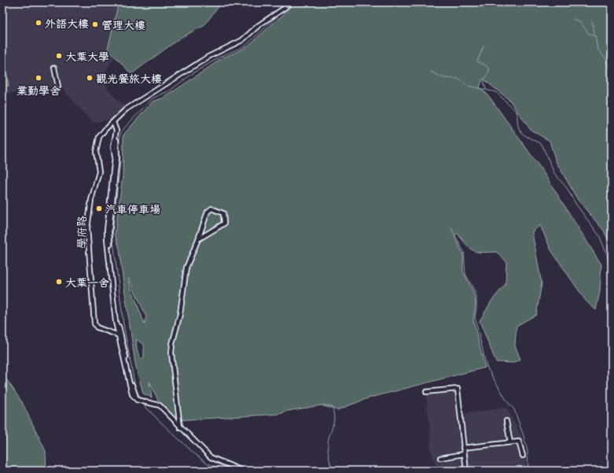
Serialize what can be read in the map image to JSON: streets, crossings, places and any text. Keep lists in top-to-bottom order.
{
  "streets": {
    "street": ["學府路"]
  },
  "places": [
    "外語大樓",
    "管理大樓",
    "大葉大學",
    "業勤學舍",
    "觀光餐旅大樓",
    "汽車停車場",
    "大葉一舍"
  ]
}
